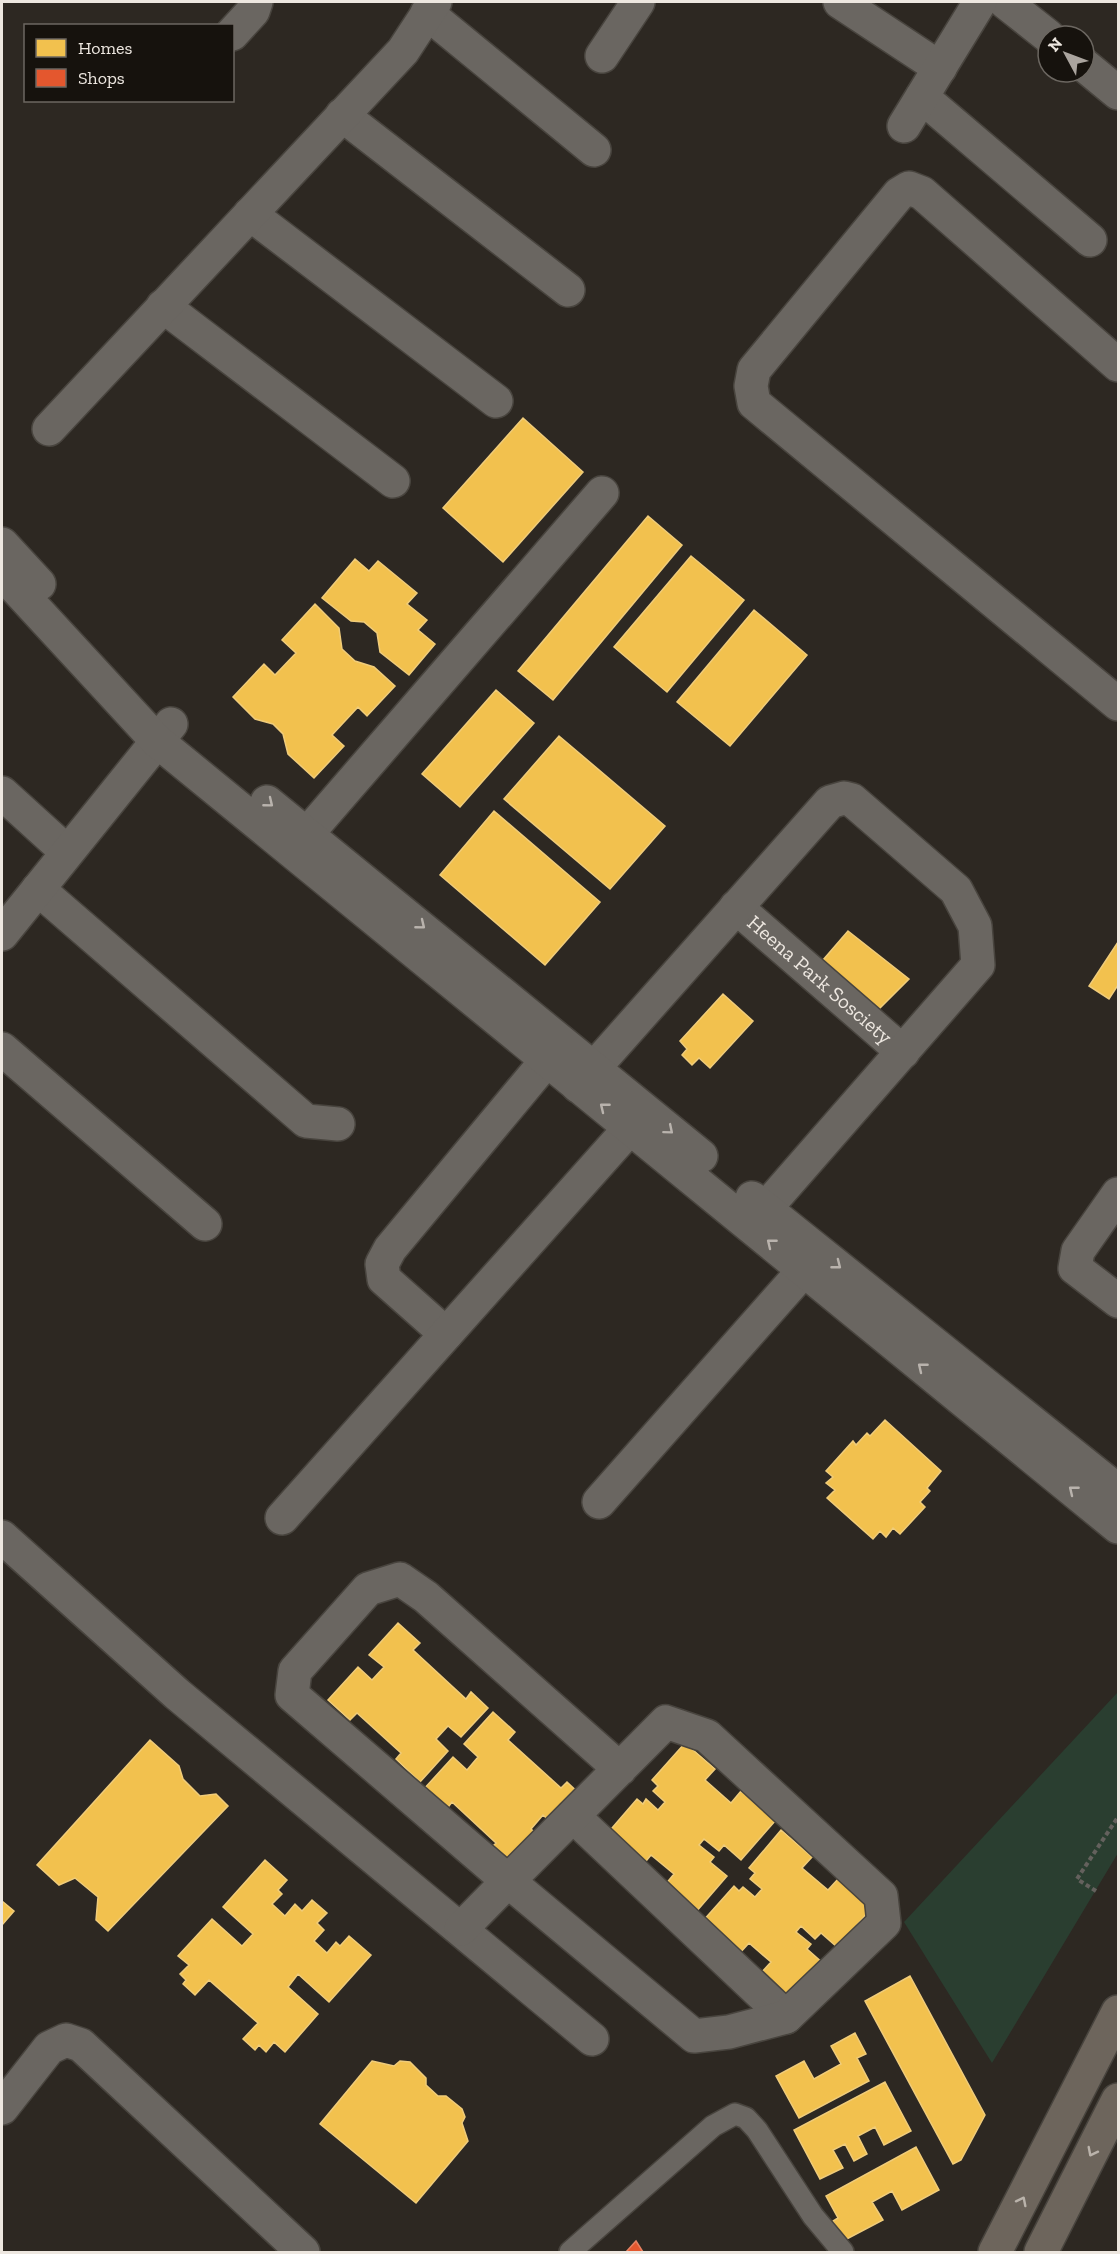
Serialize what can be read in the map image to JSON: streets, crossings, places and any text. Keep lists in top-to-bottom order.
{
  "streets": {
    "street": ["Heena Park Sosciety"]
  },
  "legend": ["Homes", "Shops"],
  "north": "top left"
}
